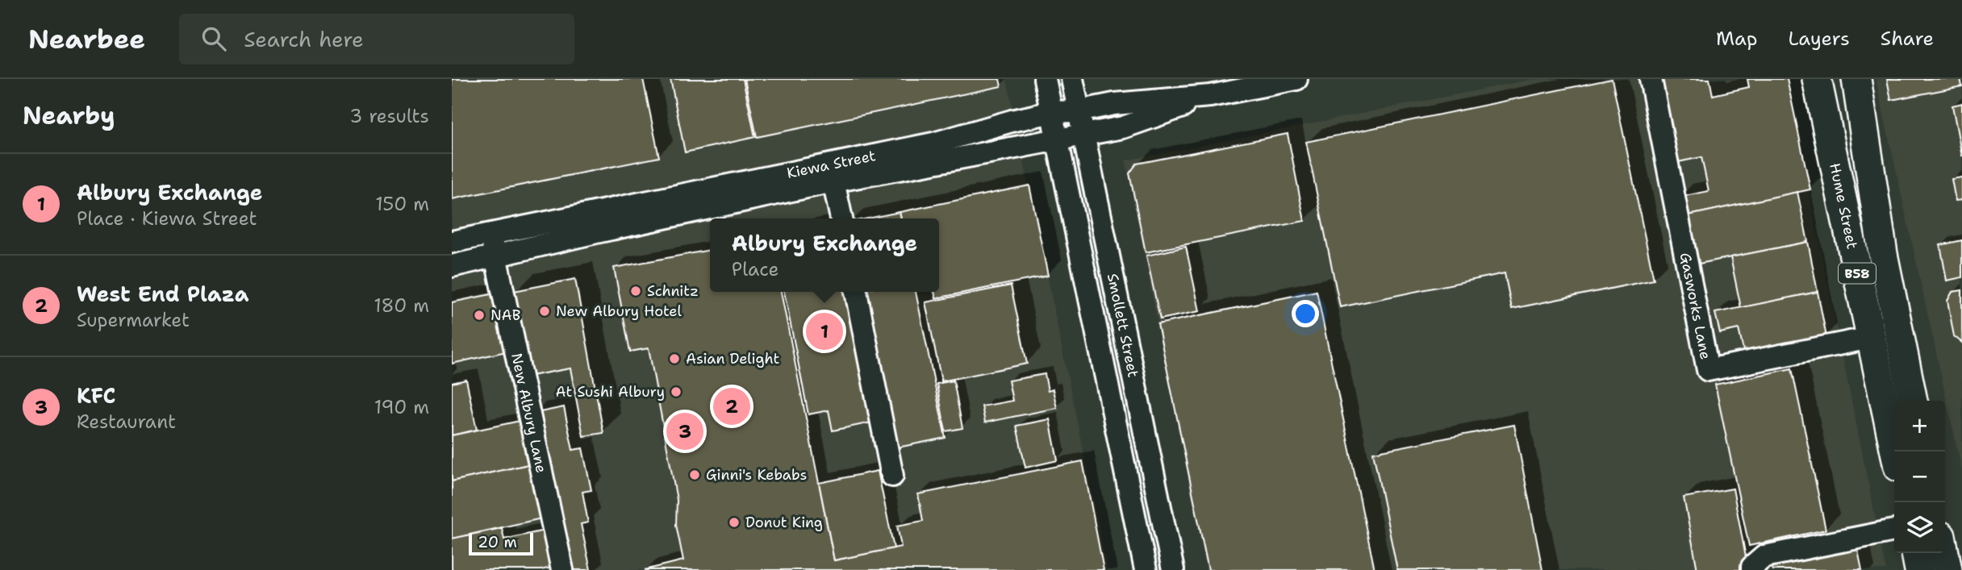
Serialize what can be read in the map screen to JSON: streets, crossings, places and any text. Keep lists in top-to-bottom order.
{
  "streets": {
    "main road": ["Hume Street", "B58"],
    "street": [
      "Kiewa Street",
      "Gasworks Lane",
      "Smollett Street",
      "New Albury Lane"
    ]
  },
  "crossings": [
    ["Kiewa Street", "Smollett Street"],
    ["Kiewa Street", "New Albury Lane"],
    ["Hume Street", "Gasworks Lane"]
  ],
  "places": [
    "Schnitz",
    "New Albury Hotel",
    "NAB",
    "Asian Delight",
    "At Sushi Albury",
    "Ginni's Kebabs",
    "Donut King"
  ],
  "scale_bar": "20 m",
  "page": {
    "header": "Nearbee",
    "search": "Search here",
    "nav": ["Map", "Layers", "Share"],
    "heading": ["Nearby", "3 results"],
    "list": [
      {
        "mark": "1",
        "name": "Albury Exchange",
        "note": "Place · Kiewa Street",
        "value": "150 m"
      },
      {
        "mark": "2",
        "name": "West End Plaza",
        "note": "Supermarket",
        "value": "180 m"
      },
      {
        "mark": "3",
        "name": "KFC",
        "note": "Restaurant",
        "value": "190 m"
      }
    ],
    "popup": ["Albury Exchange", "Place"],
    "pins": ["1", "2", "3"],
    "map_buttons": ["+", "−"],
    "scale": "20 m"
  }
}
